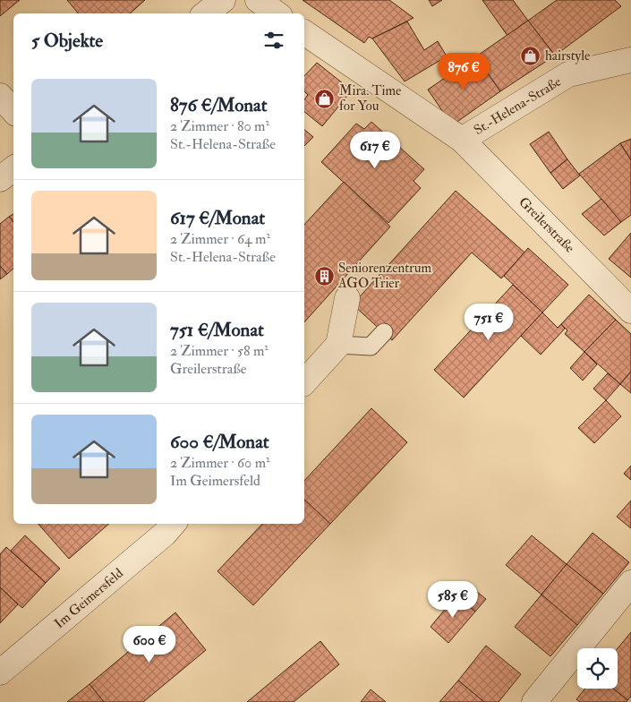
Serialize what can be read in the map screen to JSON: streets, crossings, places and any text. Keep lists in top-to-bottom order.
{
  "streets": {
    "street": ["St.-Helena-Straße", "Greilerstraße", "Im Geimersfeld"]
  },
  "crossings": [
    ["St.-Helena-Straße", "Greilerstraße"]
  ],
  "places": {
    "shop": ["hairstyle", "Mira. Time for You"],
    "building": ["Seniorenzentrum AGO Trier"]
  },
  "page": {
    "heading": "5 Objekte",
    "price": [
      "876 €",
      "617 €",
      "751 €",
      "585 €",
      "600 €"
    ],
    "list": [
      {
        "name": "876 €/Monat",
        "note": "2 Zimmer · 80 m² · St.-Helena-Straße"
      },
      {
        "name": "617 €/Monat",
        "note": "2 Zimmer · 64 m² · St.-Helena-Straße"
      },
      {
        "name": "751 €/Monat",
        "note": "2 Zimmer · 58 m² · Greilerstraße"
      },
      {
        "name": "600 €/Monat",
        "note": "2 Zimmer · 60 m² · Im Geimersfeld"
      }
    ]
  }
}
